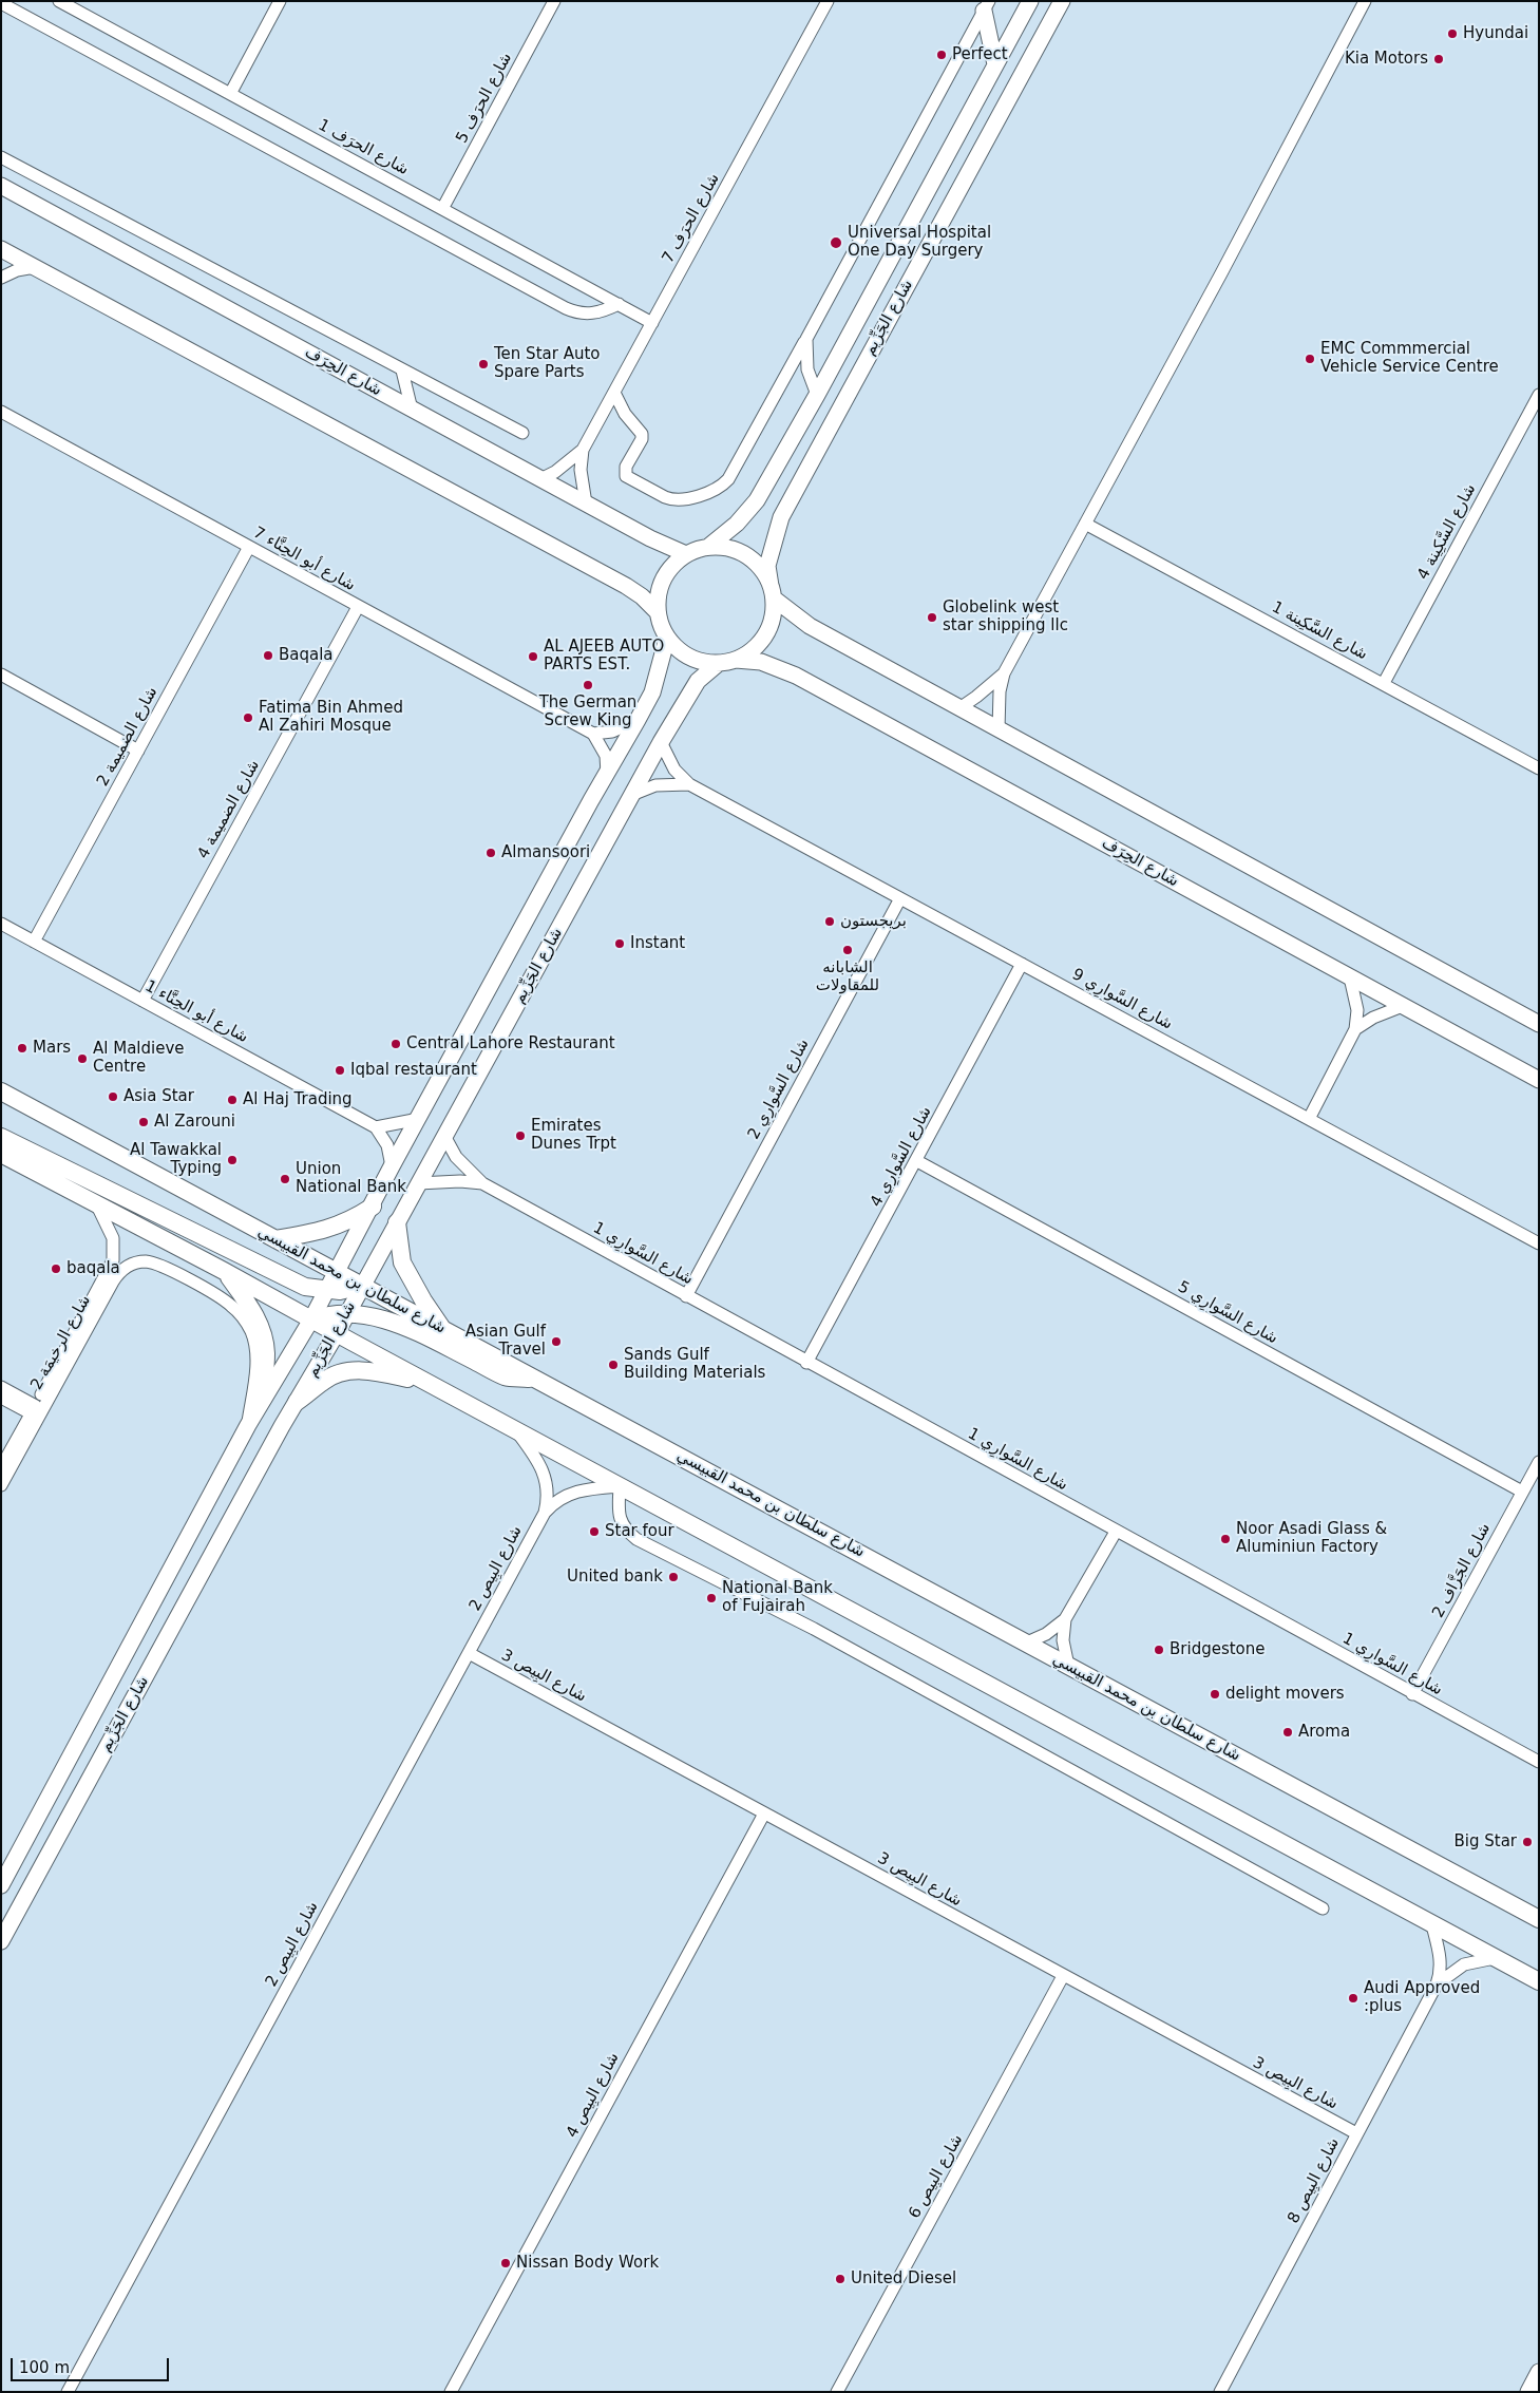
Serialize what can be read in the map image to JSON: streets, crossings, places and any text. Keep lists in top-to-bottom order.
{
  "streets": {
    "main road": ["شارع سلطان بن محمد القبيسي"],
    "street": [
      "شارع الحرَف 5",
      "شارع الحرَف 1",
      "شارع الحرَف 7",
      "شارع الجَزِّيم",
      "شارع الحِرَف",
      "شارع السَّكِينة 4",
      "شارع أبو الحِنَّاء 7",
      "شارع السَّكِينة 1",
      "شارع الضميمة 2",
      "شارع الضميمة 4",
      "شارع السَّوارِي 9",
      "شارع أبو الحِنَّاء 1",
      "شارع السَّوارِي 2",
      "شارع السَّوارِي 4",
      "شارع السَّوارِي 1",
      "شارع السَّوارِي 5",
      "شارع الرخيمَة 2",
      "شارع البِيص 2",
      "شارع الجَزَّاف 2",
      "شارع البِيص 3",
      "شارع البِيص 4",
      "شارع البِيص 6",
      "شارع البِيص 8"
    ]
  },
  "crossings": [
    ["شارع الحرَف 5", "شارع الحرَف 1"],
    ["شارع الحرَف 1", "شارع الحرَف 7"],
    ["شارع الحرَف 7", "شارع الحِرَف"],
    ["شارع الجَزِّيم", "شارع الحِرَف"],
    ["شارع الجَزِّيم", "شارع السَّوارِي 9"],
    ["شارع الجَزِّيم", "شارع السَّوارِي 1"],
    ["شارع الجَزِّيم", "شارع سلطان بن محمد القبيسي"],
    ["شارع الجَزِّيم", "شارع الرخيمَة 2"],
    ["شارع السَّكِينة 4", "شارع السَّكِينة 1"],
    ["شارع أبو الحِنَّاء 7", "شارع الضميمة 2"],
    ["شارع أبو الحِنَّاء 7", "شارع الضميمة 4"],
    ["شارع الضميمة 2", "شارع أبو الحِنَّاء 1"],
    ["شارع الضميمة 4", "شارع أبو الحِنَّاء 1"],
    ["شارع السَّوارِي 9", "شارع السَّوارِي 2"],
    ["شارع السَّوارِي 9", "شارع السَّوارِي 4"],
    ["شارع السَّوارِي 2", "شارع السَّوارِي 1"],
    ["شارع السَّوارِي 4", "شارع السَّوارِي 1"],
    ["شارع السَّوارِي 4", "شارع السَّوارِي 5"],
    ["شارع السَّوارِي 1", "شارع الجَزَّاف 2"],
    ["شارع السَّوارِي 5", "شارع الجَزَّاف 2"],
    ["شارع البِيص 2", "شارع البِيص 3"],
    ["شارع البِيص 3", "شارع البِيص 4"],
    ["شارع البِيص 3", "شارع البِيص 6"],
    ["شارع البِيص 3", "شارع البِيص 8"]
  ],
  "places": [
    "Hyundai",
    "Perfect",
    "Kia Motors",
    "Universal Hospital One Day Surgery",
    "EMC Commmercial Vehicle Service Centre",
    "Ten Star Auto Spare Parts",
    "Globelink west star shipping llc",
    "Baqala",
    "AL AJEEB AUTO PARTS EST.",
    "The German Screw King",
    "Fatima Bin Ahmed Al Zahiri Mosque",
    "Almansoori",
    "بريجستون",
    "Instant",
    "الشابانه للمقاولات",
    "Central Lahore Restaurant",
    "Mars",
    "Al Maldieve Centre",
    "Iqbal restaurant",
    "Asia Star",
    "Al Haj Trading",
    "Al Zarouni",
    "Emirates Dunes Trpt",
    "Al Tawakkal Typing",
    "Union National Bank",
    "baqala",
    "Asian Gulf Travel",
    "Sands Gulf Building Materials",
    "Star four",
    "Noor Asadi Glass & Aluminiun Factory",
    "United bank",
    "National Bank of Fujairah",
    "Bridgestone",
    "delight movers",
    "Aroma",
    "Big Star",
    "Audi Approved :plus",
    "Nissan Body Work",
    "United Diesel"
  ],
  "scale_bar": "100 m"
}
